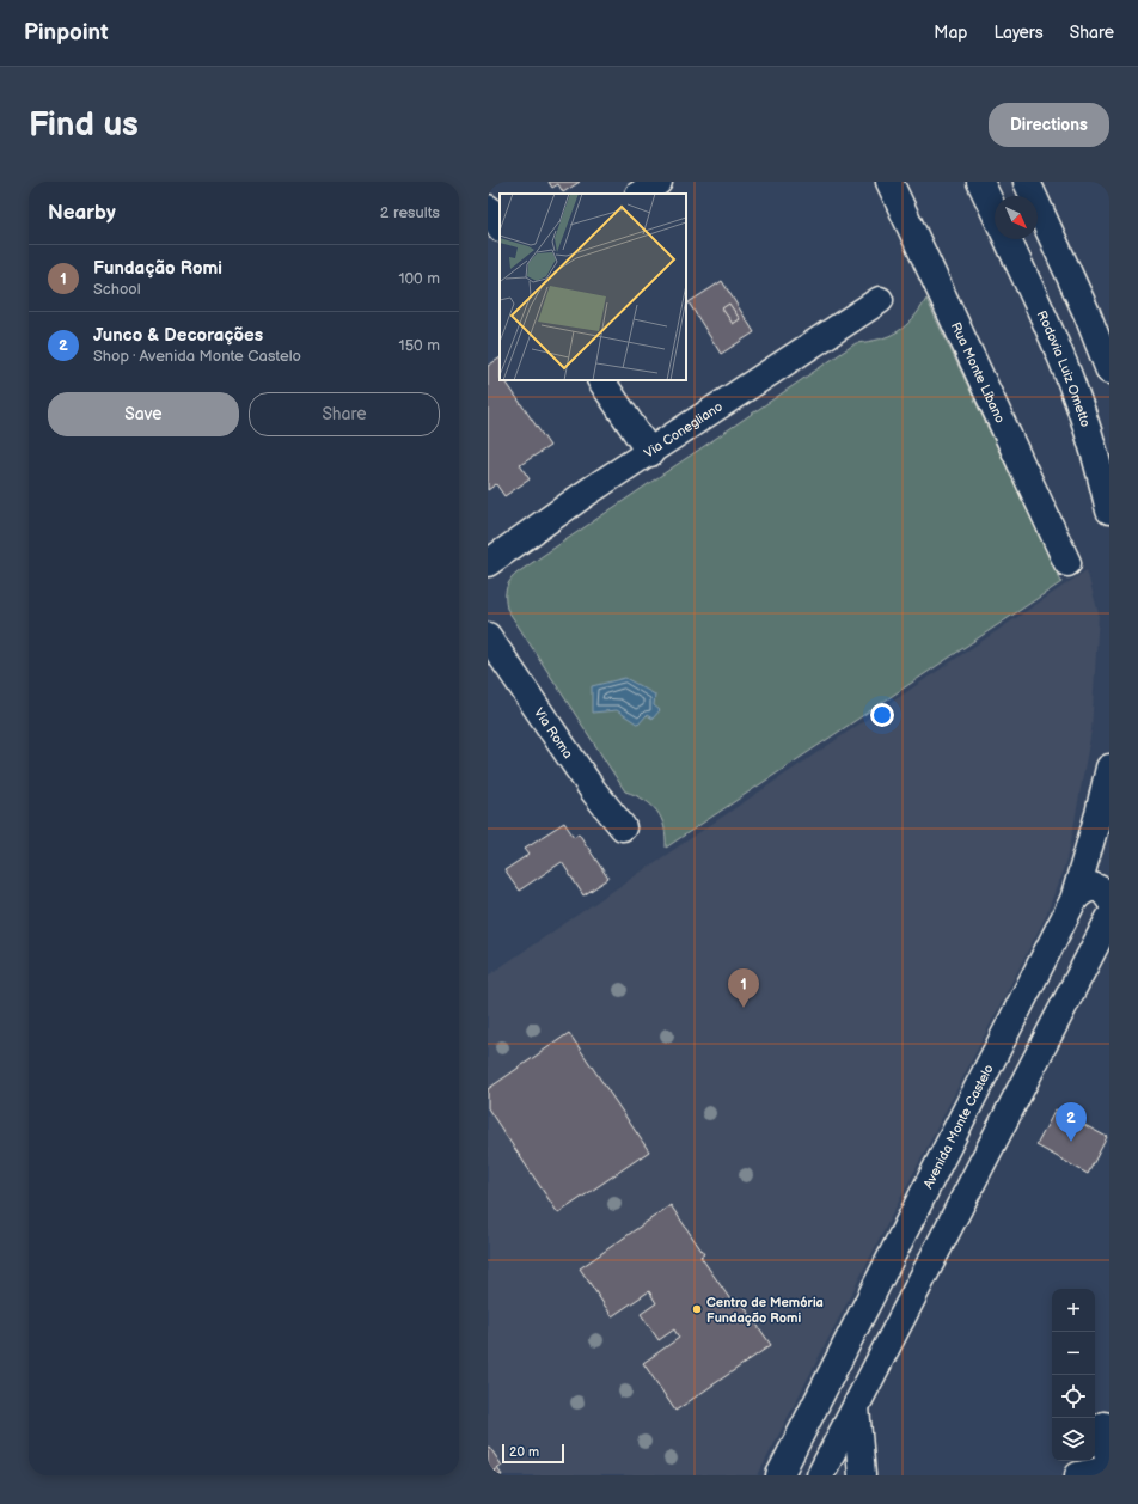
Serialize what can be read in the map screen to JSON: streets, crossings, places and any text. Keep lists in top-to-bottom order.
{
  "streets": {
    "main road": [
      "Rodovia Luiz Ometto",
      "Rua Monte Líbano",
      "Via Conegliano",
      "Via Roma",
      "Avenida Monte Castelo"
    ]
  },
  "places": ["Centro de Memória Fundação Romi"],
  "scale_bar": "20 m",
  "north": "bottom right",
  "page": {
    "header": "Pinpoint",
    "nav": ["Map", "Layers", "Share"],
    "buttons": [
      "Directions",
      ["Save", "Share"]
    ],
    "title": "Find us",
    "heading": ["Nearby", "2 results"],
    "list": [
      {
        "mark": "1",
        "name": "Fundação Romi",
        "note": "School",
        "value": "100 m"
      },
      {
        "mark": "2",
        "name": "Junco & Decorações",
        "note": "Shop · Avenida Monte Castelo",
        "value": "150 m"
      }
    ],
    "pins": ["1", "2"],
    "map_buttons": ["+", "−"],
    "scale": "20 m"
  }
}
